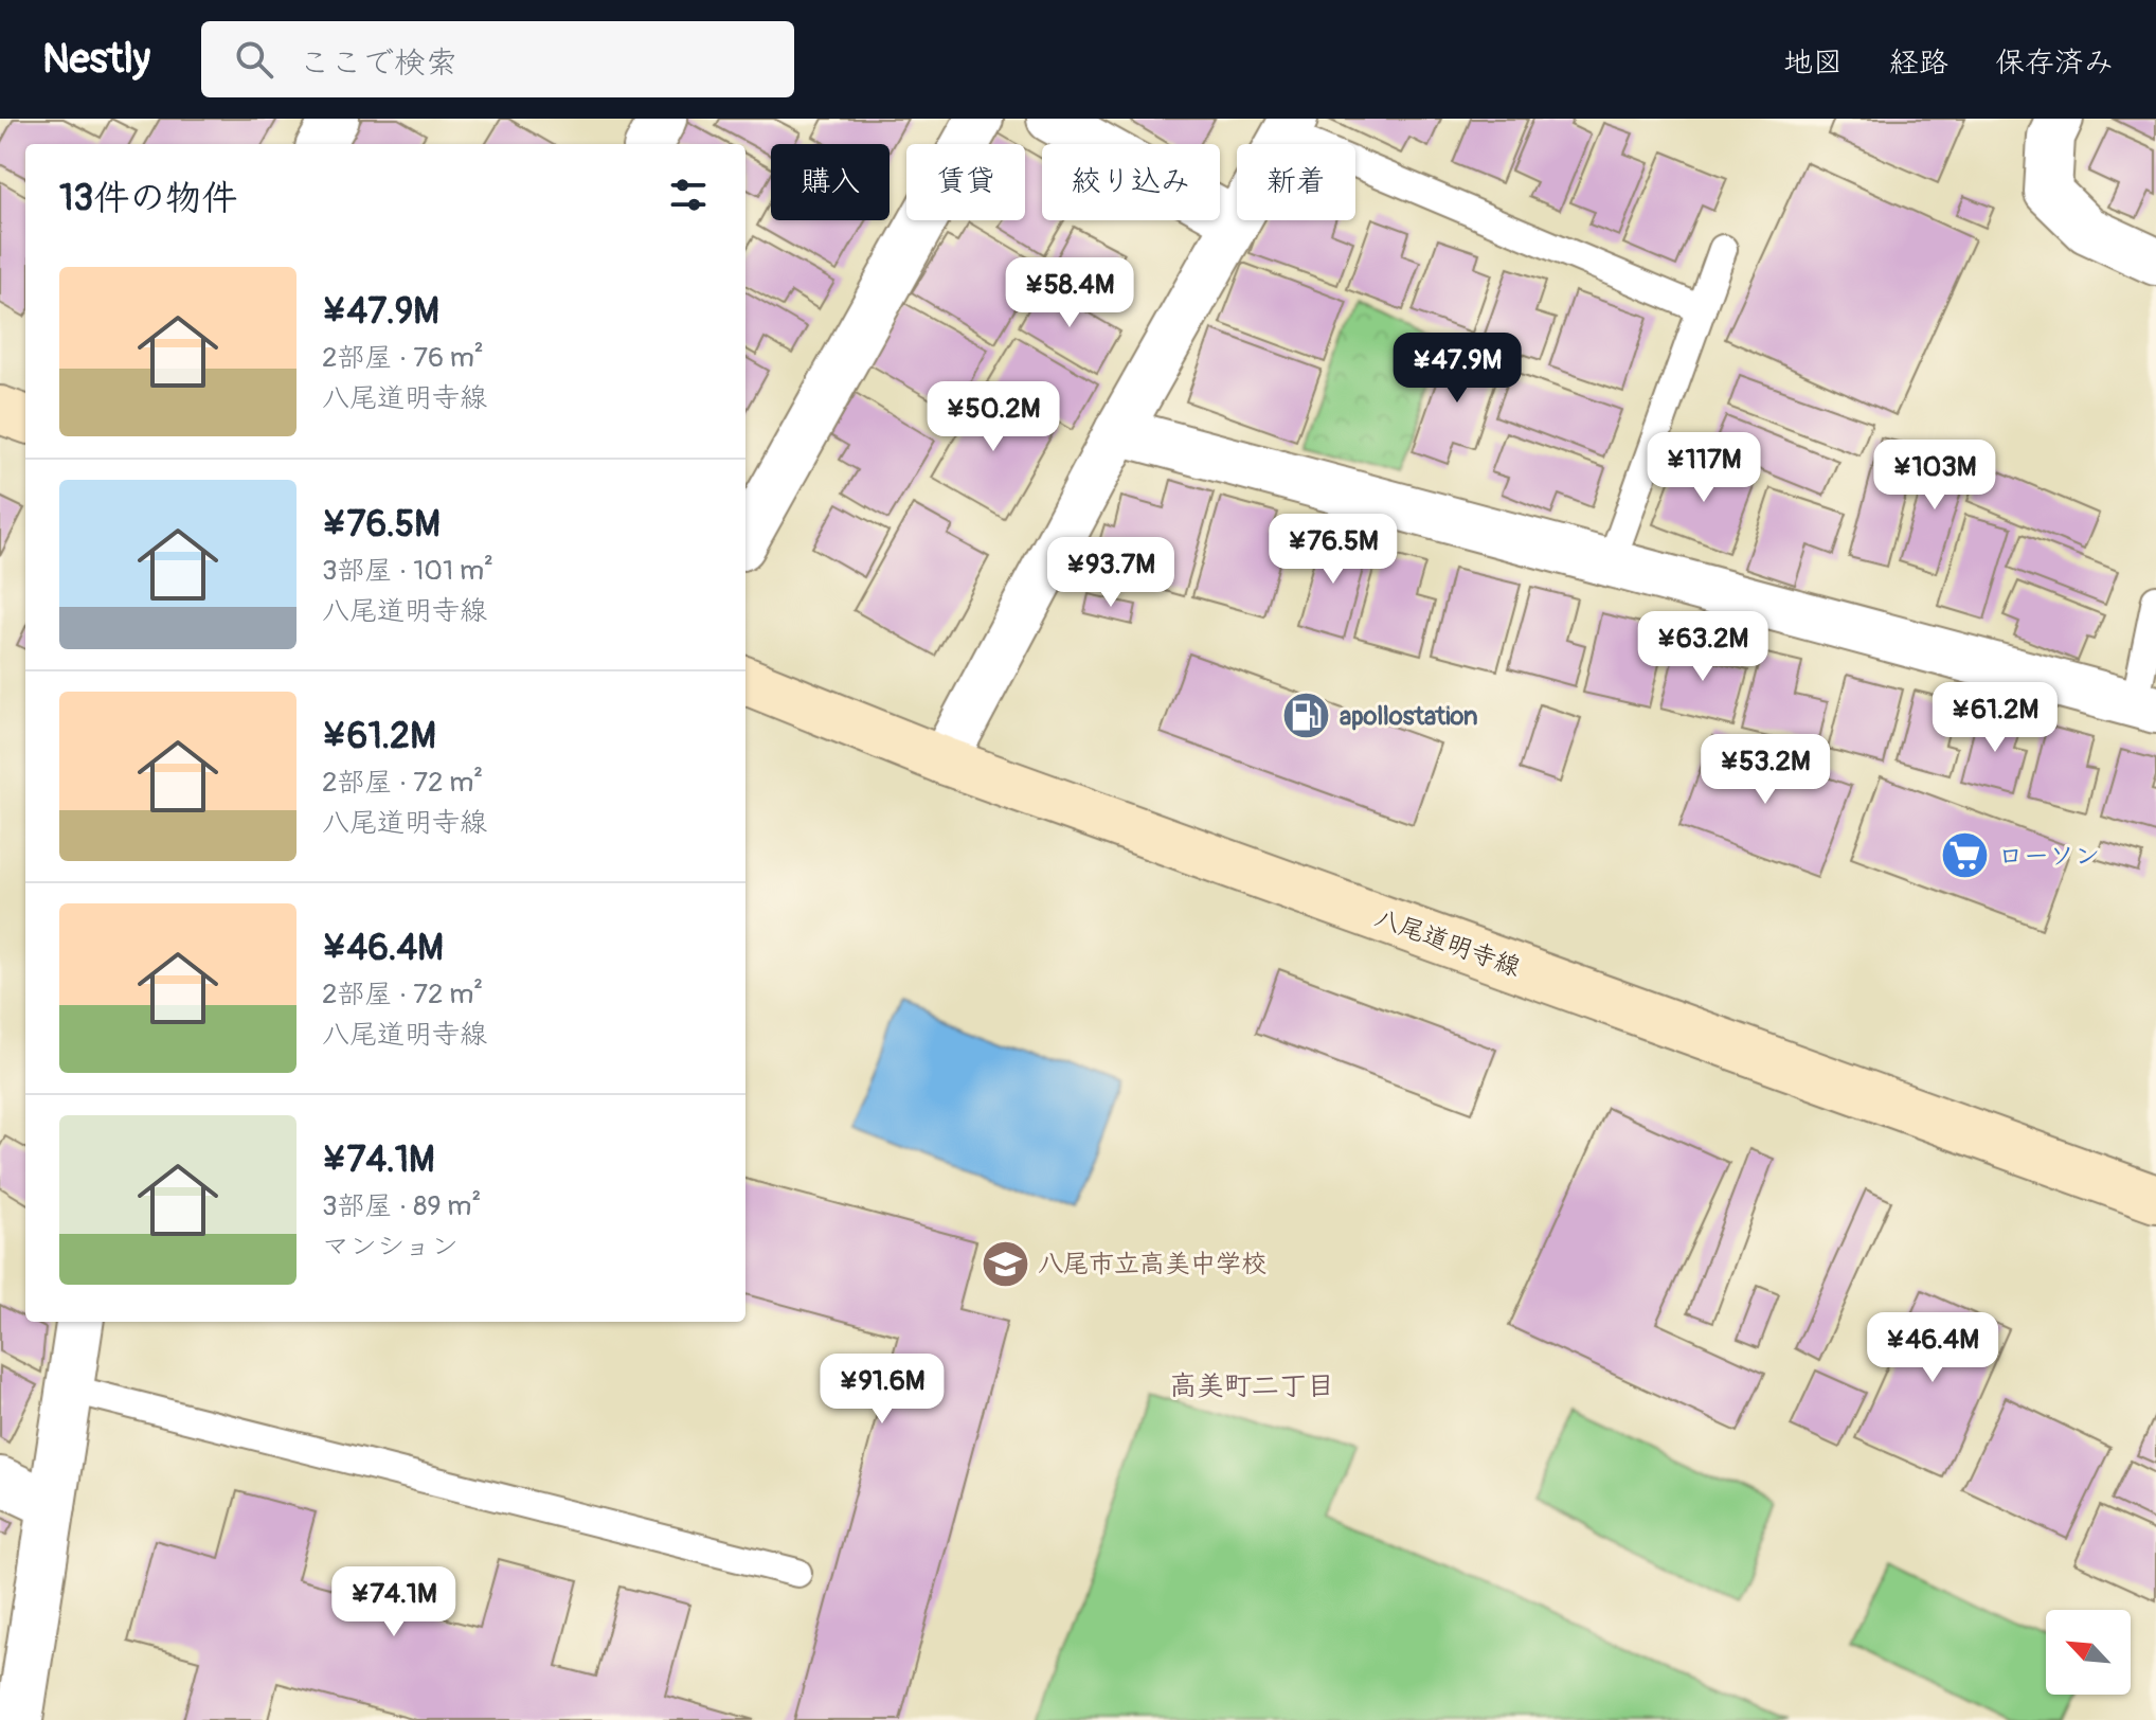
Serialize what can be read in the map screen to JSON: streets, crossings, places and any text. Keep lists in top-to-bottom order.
{
  "streets": {
    "main road": ["八尾道明寺線"]
  },
  "districts": ["高美町二丁目"],
  "places": {
    "fuel station": ["apollostation"],
    "supermarket": ["ローソン"],
    "school or university": ["八尾市立高美中学校"]
  },
  "north": "top left",
  "page": {
    "header": "Nestly",
    "search": "ここで検索",
    "nav": ["地図", "経路", "保存済み"],
    "chip": [
      "購入",
      "賃貸",
      "絞り込み",
      "新着"
    ],
    "heading": "13件の物件",
    "list": [
      {
        "name": "¥47.9M",
        "note": "2部屋 · 76 m² · 八尾道明寺線"
      },
      {
        "name": "¥76.5M",
        "note": "3部屋 · 101 m² · 八尾道明寺線"
      },
      {
        "name": "¥61.2M",
        "note": "2部屋 · 72 m² · 八尾道明寺線"
      },
      {
        "name": "¥46.4M",
        "note": "2部屋 · 72 m² · 八尾道明寺線"
      },
      {
        "name": "¥74.1M",
        "note": "3部屋 · 89 m² · マンション"
      }
    ],
    "price": [
      "¥58.4M",
      "¥47.9M",
      "¥50.2M",
      "¥117M",
      "¥103M",
      "¥76.5M",
      "¥93.7M",
      "¥63.2M",
      "¥61.2M",
      "¥53.2M",
      "¥46.4M",
      "¥91.6M",
      "¥74.1M"
    ]
  }
}
